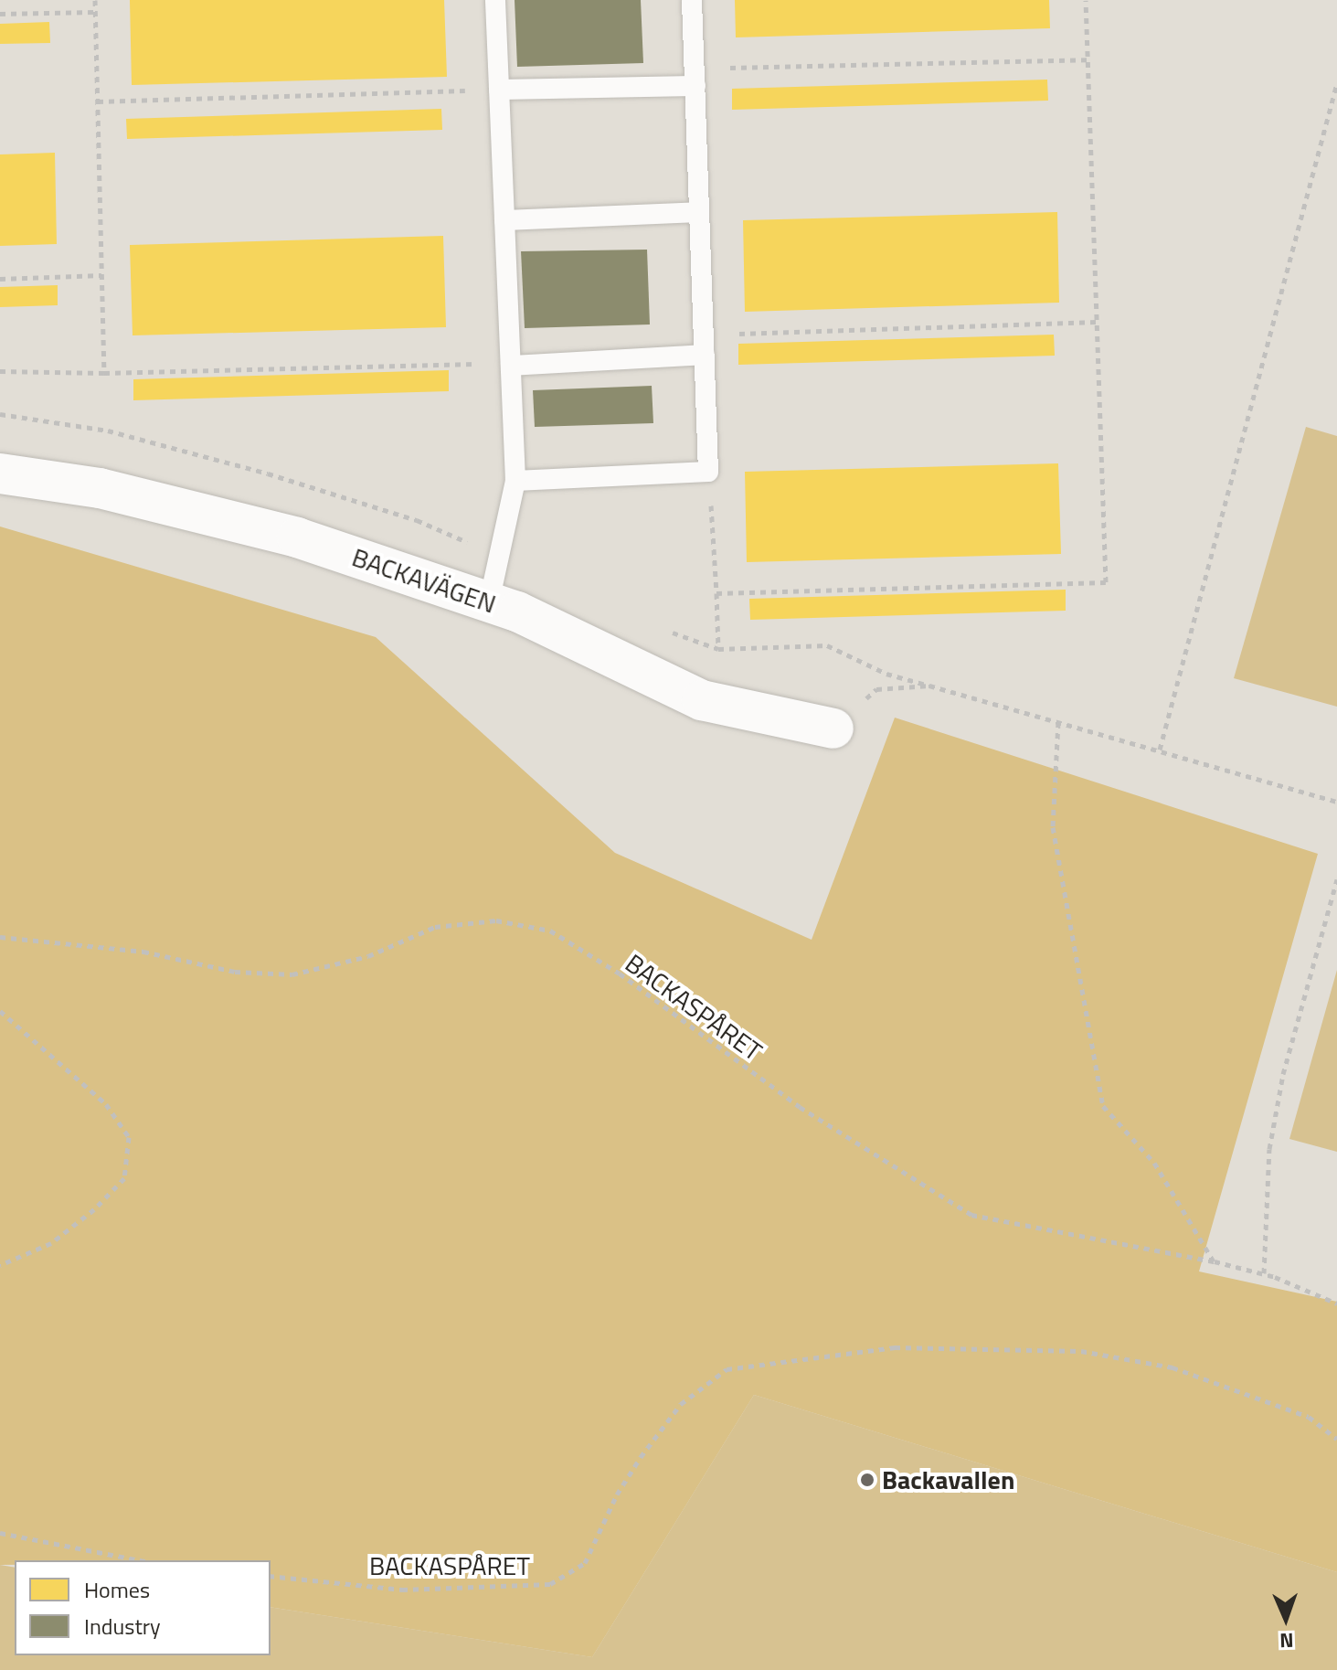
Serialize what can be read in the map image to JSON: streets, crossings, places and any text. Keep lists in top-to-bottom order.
{
  "streets": {
    "street": ["BACKAVÄGEN"],
    "path": ["BACKASPÅRET"]
  },
  "places": ["Backavallen"],
  "legend": ["Homes", "Industry"],
  "north": "bottom"
}
